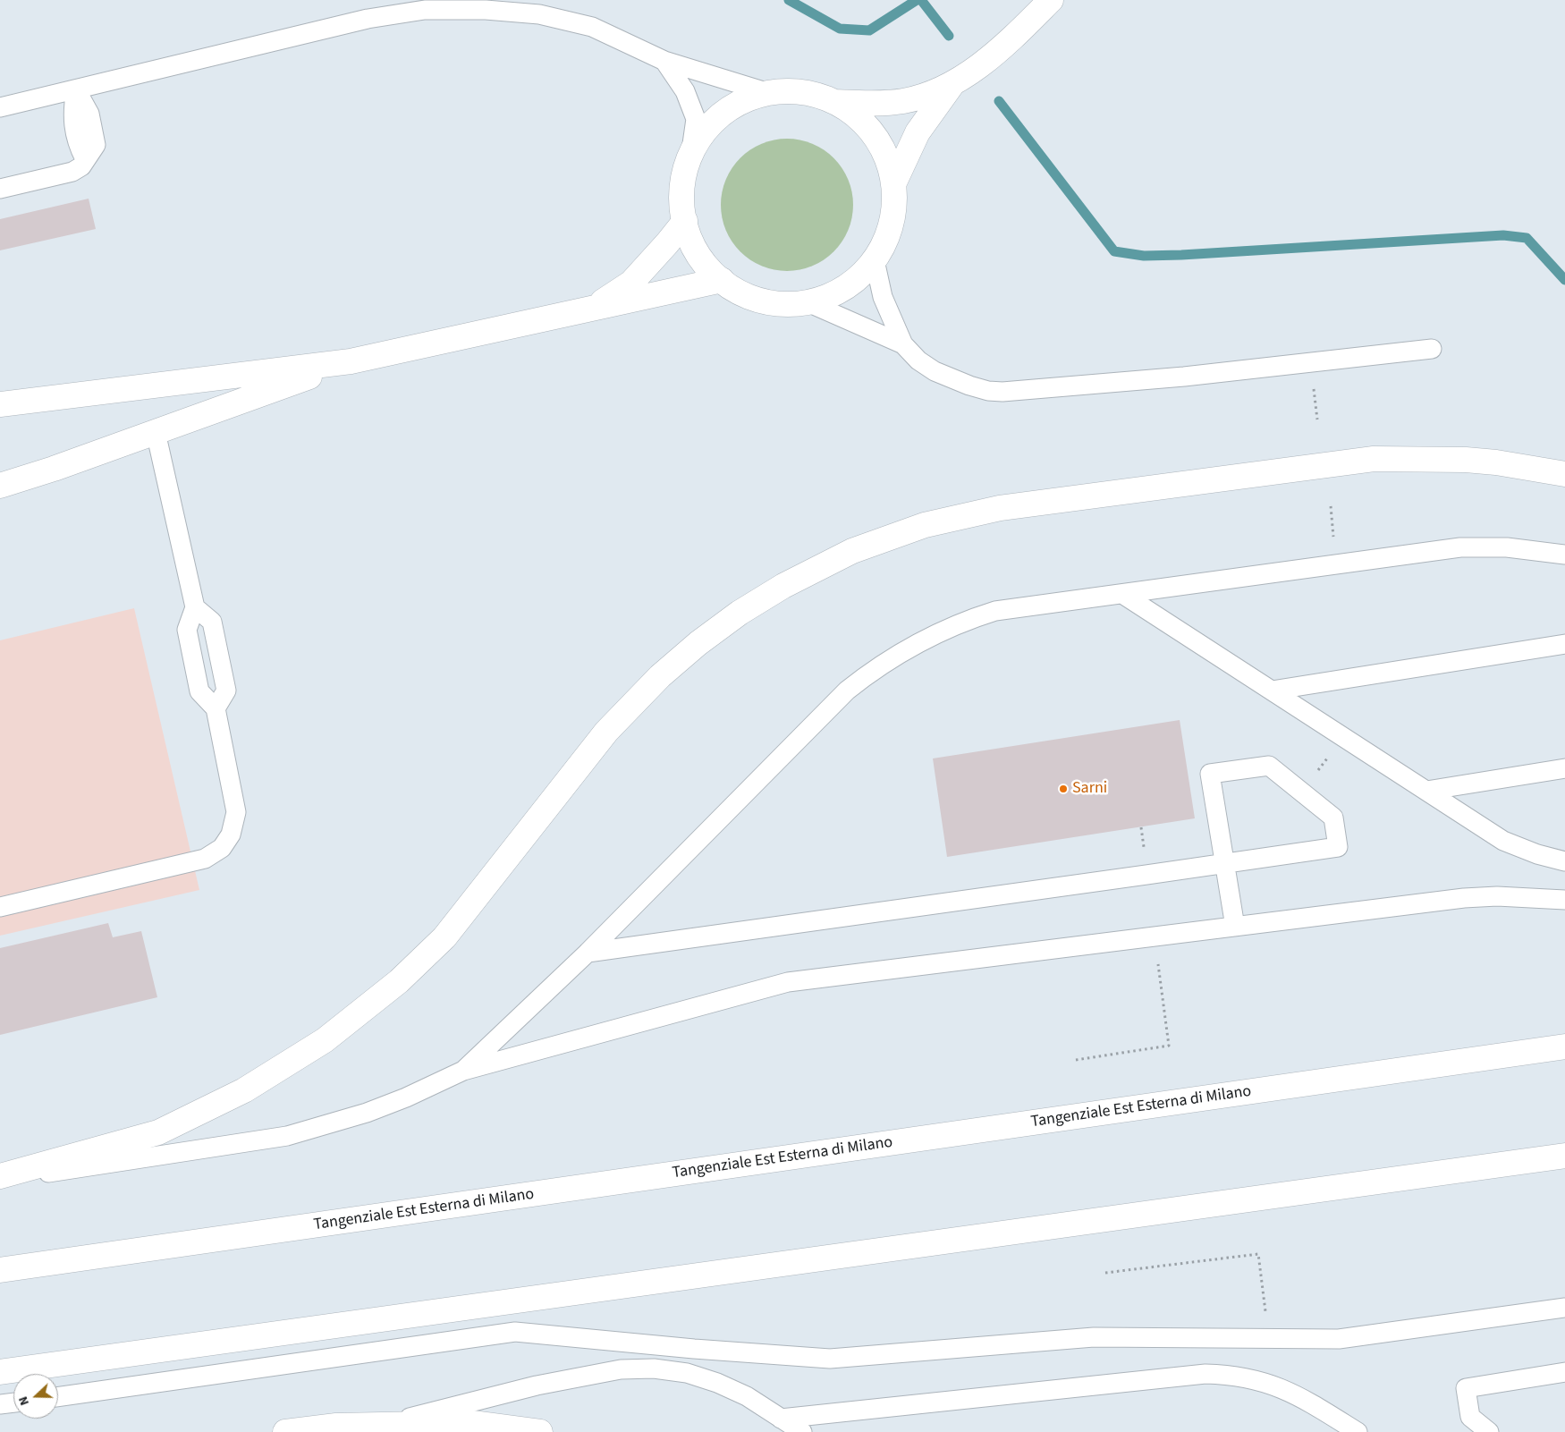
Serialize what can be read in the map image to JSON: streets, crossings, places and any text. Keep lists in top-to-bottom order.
{
  "streets": {
    "main road": ["Tangenziale Est Esterna di Milano"]
  },
  "places": ["Sarni"],
  "north": "left"
}
